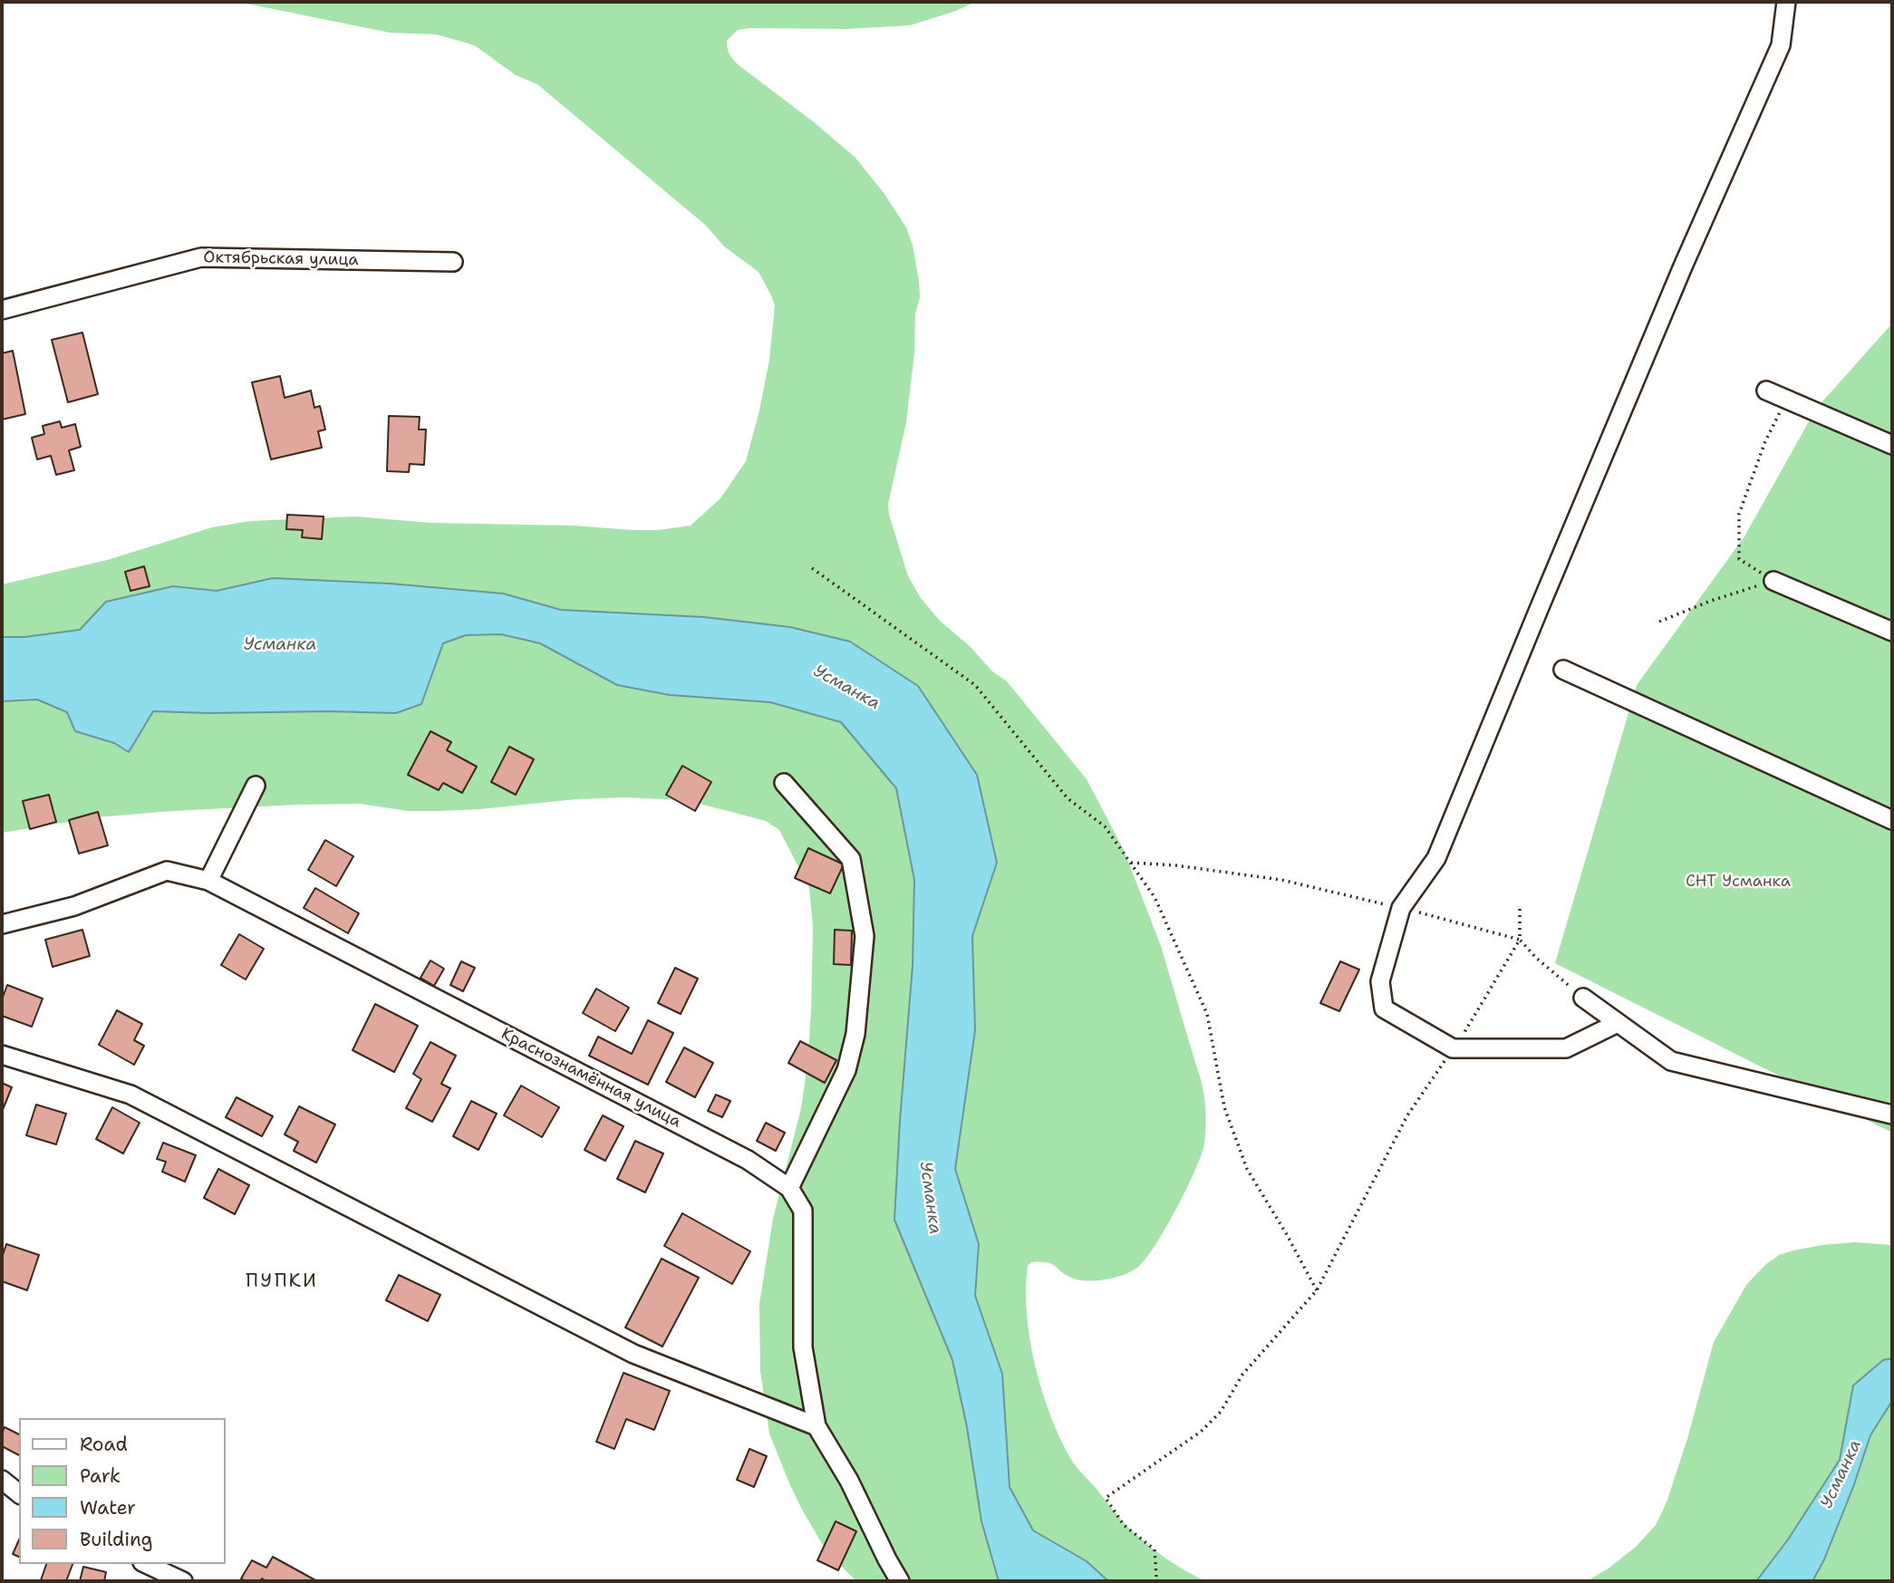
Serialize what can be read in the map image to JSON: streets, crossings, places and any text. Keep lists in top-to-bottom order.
{
  "streets": {
    "street": ["Октябрьская улица", "Краснознамённая улица"]
  },
  "districts": ["ПУПКИ"],
  "water": ["Усманка"],
  "parks": ["СНТ Усманка"],
  "legend": [
    "Road",
    "Park",
    "Water",
    "Building"
  ]
}
